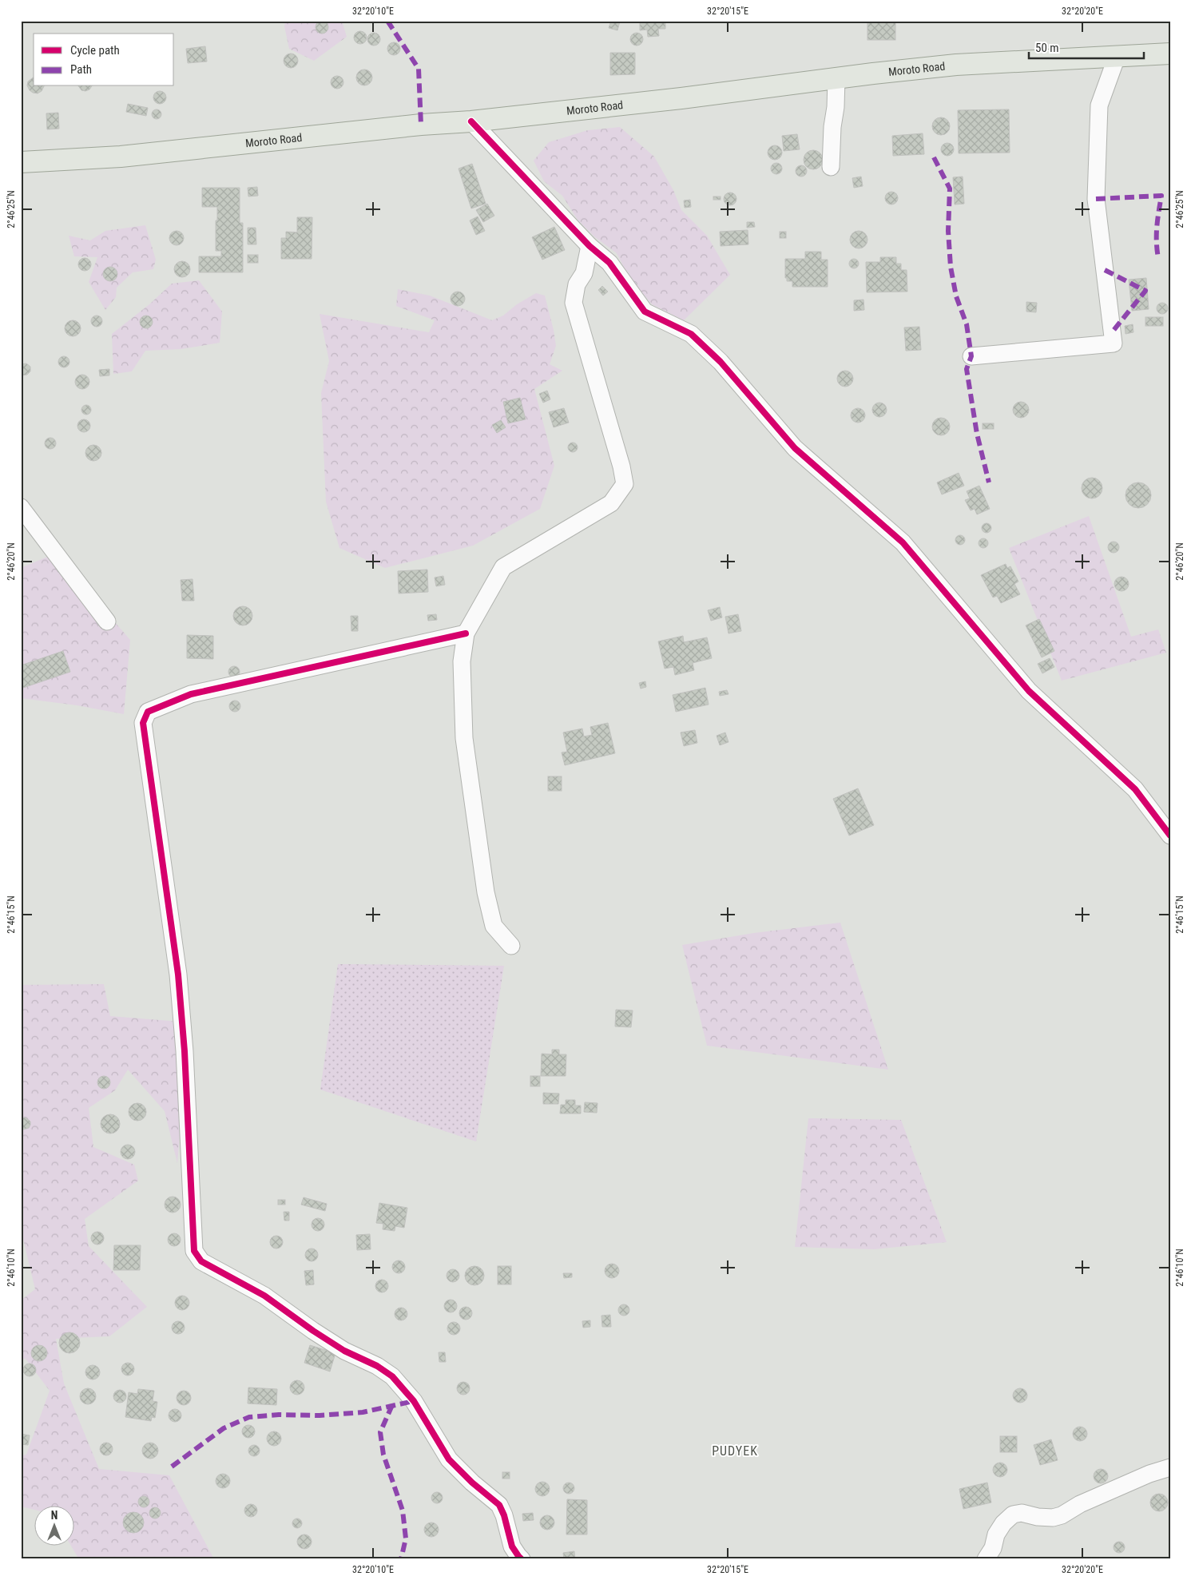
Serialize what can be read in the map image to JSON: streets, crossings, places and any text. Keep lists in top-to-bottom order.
{
  "streets": {
    "main road": ["Moroto Road"]
  },
  "districts": ["PUDYEK"],
  "legend": ["Cycle path", "Path"],
  "scale_bar": "50 m",
  "north": "top",
  "coordinates": [
    "32°20'10\"E",
    "32°20'15\"E",
    "32°20'20\"E",
    "2°46'25\"N",
    "2°46'20\"N",
    "2°46'15\"N",
    "2°46'10\"N"
  ]
}
